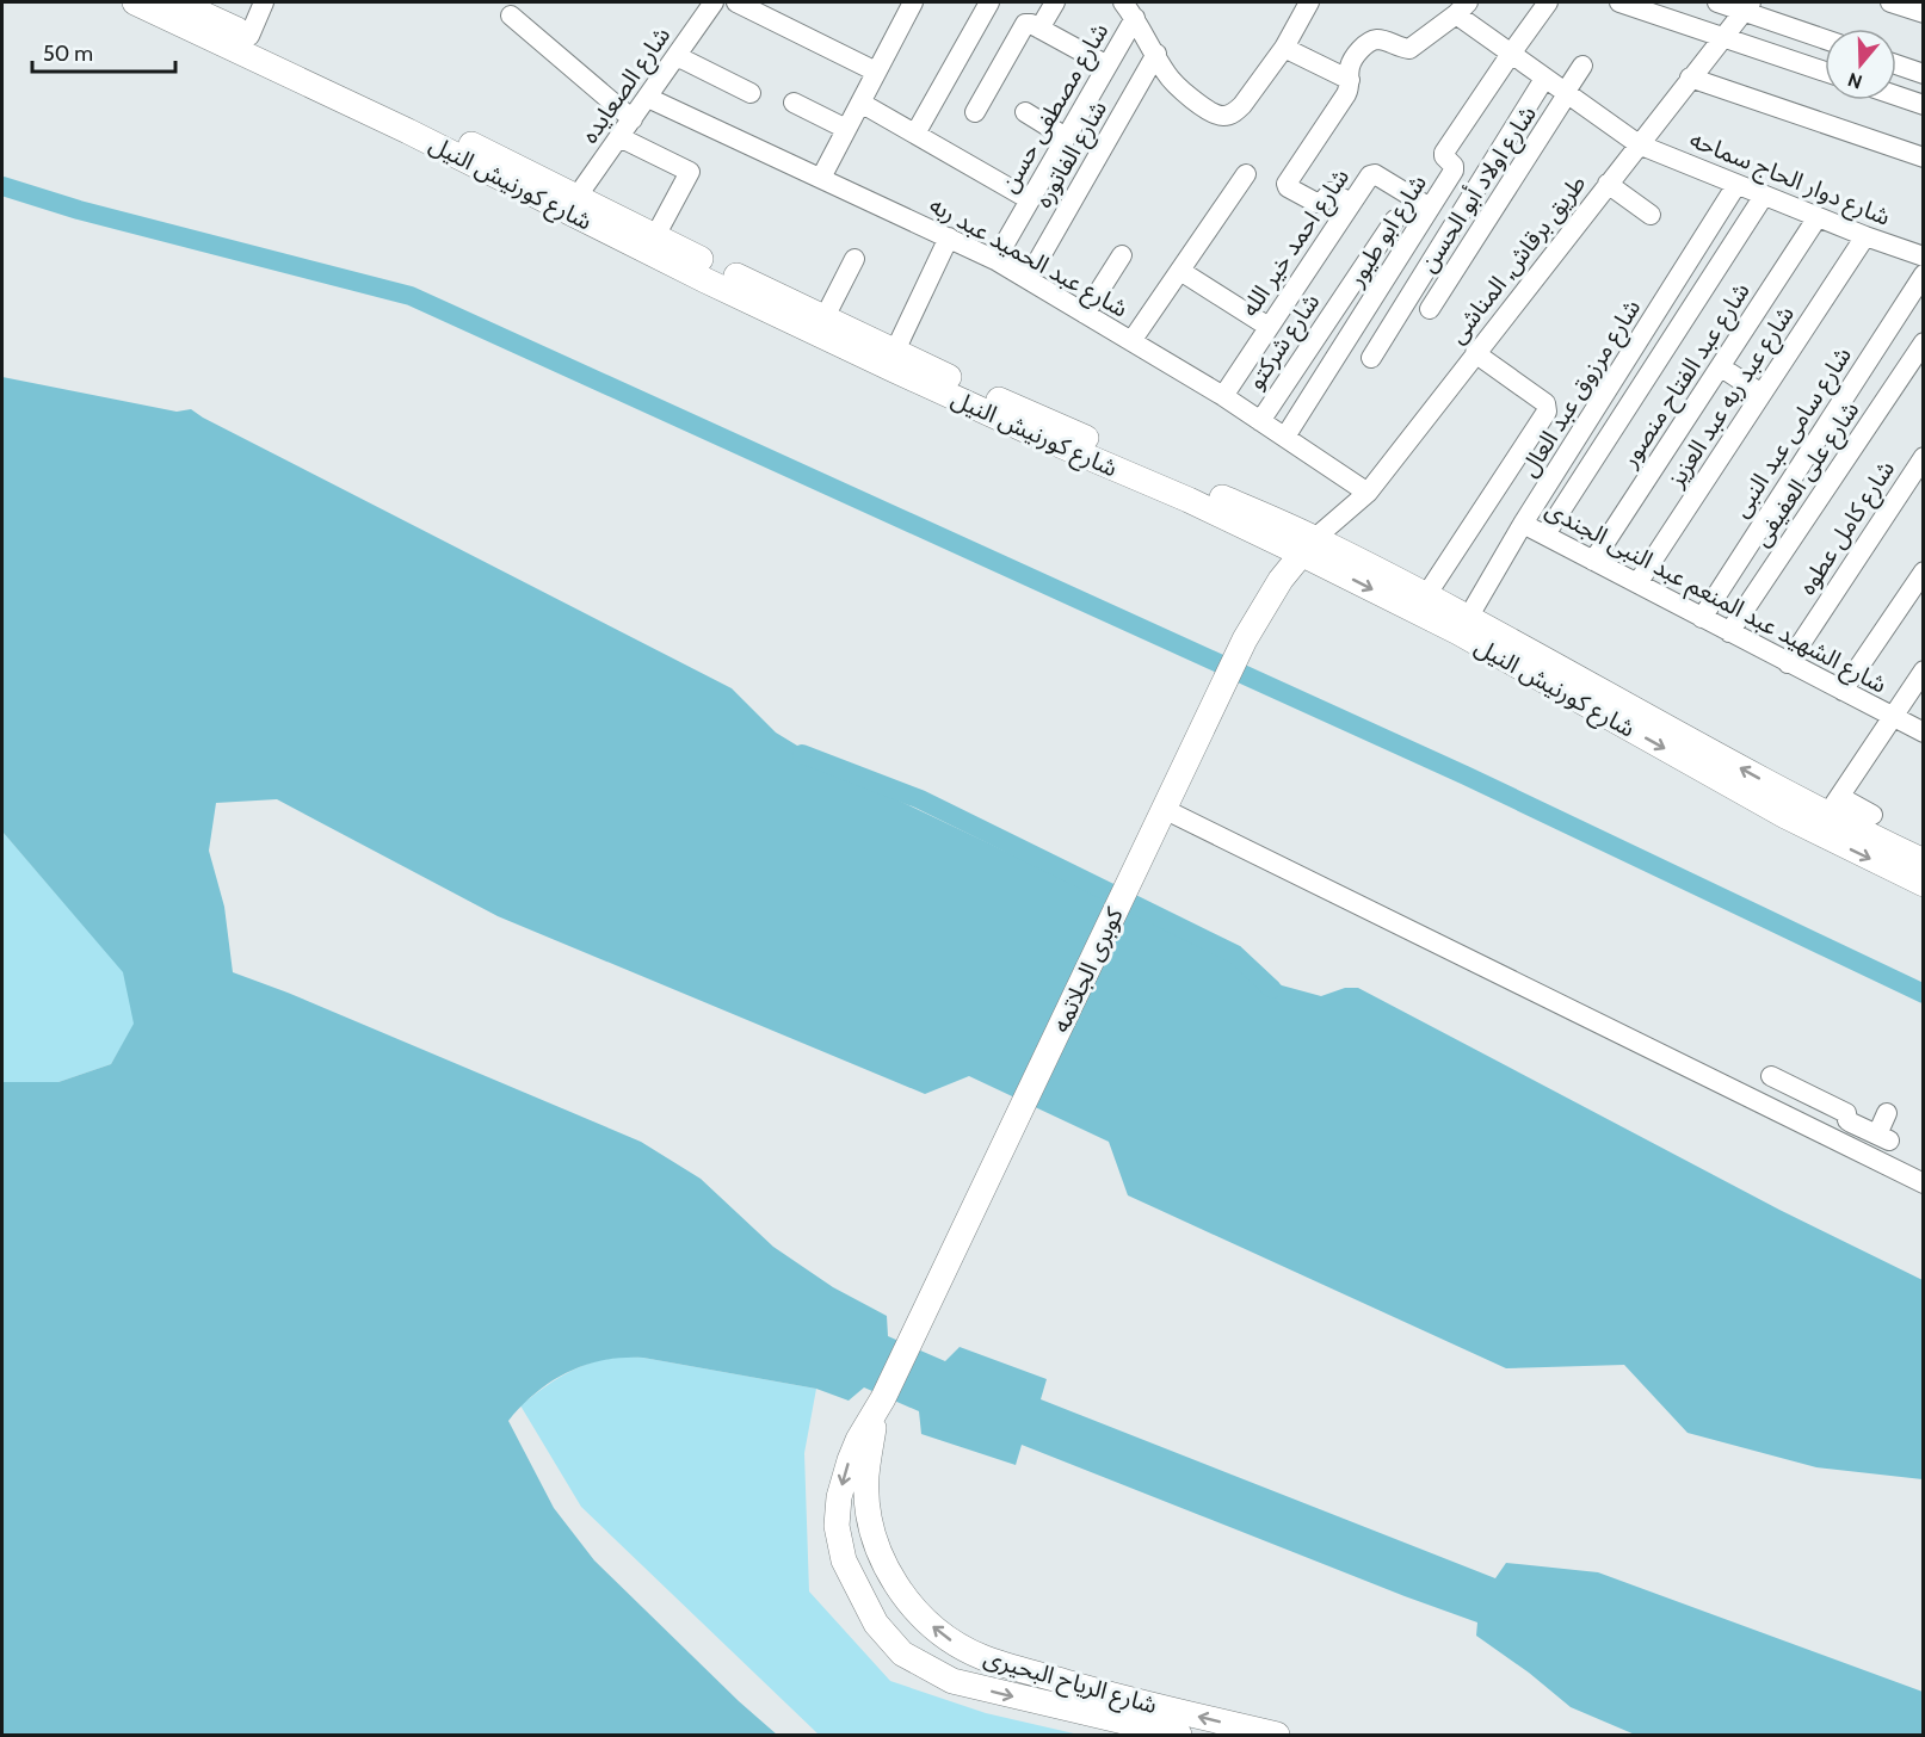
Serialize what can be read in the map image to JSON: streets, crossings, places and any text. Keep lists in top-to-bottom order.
{
  "streets": {
    "main road": ["شارع كورنيش النيل", "كوبرى الجلاتمه", "شارع الرياح البحيرى"],
    "street": [
      "شارع الصعايده",
      "شارع مصطفى حسن",
      "شارع الفاتوره",
      "شارع دوار الحاج سماحه",
      "شارع اولاد أبو الحسن",
      "شارع ابو طيور",
      "شارع احمد خير الله",
      "شارع عبد الحميد عبد ربه",
      "طريق برقاش, المناشى",
      "شارع شركتو",
      "شارع عبد الفتاح منصور",
      "شارع مرزوق عبد العال",
      "شارع عبد ربه عبد العزيز",
      "شارع سامى عبد النبى",
      "شارع على العفيفى",
      "شارع كامل عطوه",
      "شارع الشهيد عبد المنعم عبد النبى الجندى"
    ]
  },
  "crossings": [
    ["شارع الصعايده", "شارع كورنيش النيل"],
    ["شارع الصعايده", "شارع عبد الحميد عبد ربه"],
    ["شارع مصطفى حسن", "شارع عبد الحميد عبد ربه"],
    ["شارع الفاتوره", "شارع عبد الحميد عبد ربه"],
    ["شارع دوار الحاج سماحه", "شارع اولاد أبو الحسن"],
    ["شارع دوار الحاج سماحه", "شارع ابو طيور"],
    ["شارع دوار الحاج سماحه", "طريق برقاش, المناشى"],
    ["شارع دوار الحاج سماحه", "شارع عبد الفتاح منصور"],
    ["شارع دوار الحاج سماحه", "شارع مرزوق عبد العال"],
    ["شارع دوار الحاج سماحه", "شارع عبد ربه عبد العزيز"],
    ["شارع كورنيش النيل", "طريق برقاش, المناشى"],
    ["شارع كورنيش النيل", "شارع مرزوق عبد العال"],
    ["شارع كورنيش النيل", "كوبرى الجلاتمه"],
    ["شارع ابو طيور", "شارع احمد خير الله"],
    ["شارع ابو طيور", "شارع عبد الحميد عبد ربه"],
    ["شارع احمد خير الله", "شارع عبد الحميد عبد ربه"],
    ["شارع عبد الحميد عبد ربه", "طريق برقاش, المناشى"],
    ["شارع عبد الحميد عبد ربه", "شارع شركتو"],
    ["طريق برقاش, المناشى", "كوبرى الجلاتمه"],
    ["شارع عبد الفتاح منصور", "شارع الشهيد عبد المنعم عبد النبى الجندى"],
    ["شارع مرزوق عبد العال", "شارع الشهيد عبد المنعم عبد النبى الجندى"],
    ["شارع عبد ربه عبد العزيز", "شارع الشهيد عبد المنعم عبد النبى الجندى"],
    ["شارع سامى عبد النبى", "شارع الشهيد عبد المنعم عبد النبى الجندى"],
    ["شارع على العفيفى", "شارع الشهيد عبد المنعم عبد النبى الجندى"],
    ["شارع كامل عطوه", "شارع الشهيد عبد المنعم عبد النبى الجندى"],
    ["كوبرى الجلاتمه", "شارع الرياح البحيرى"]
  ],
  "scale_bar": "50 m",
  "north": "bottom"
}
